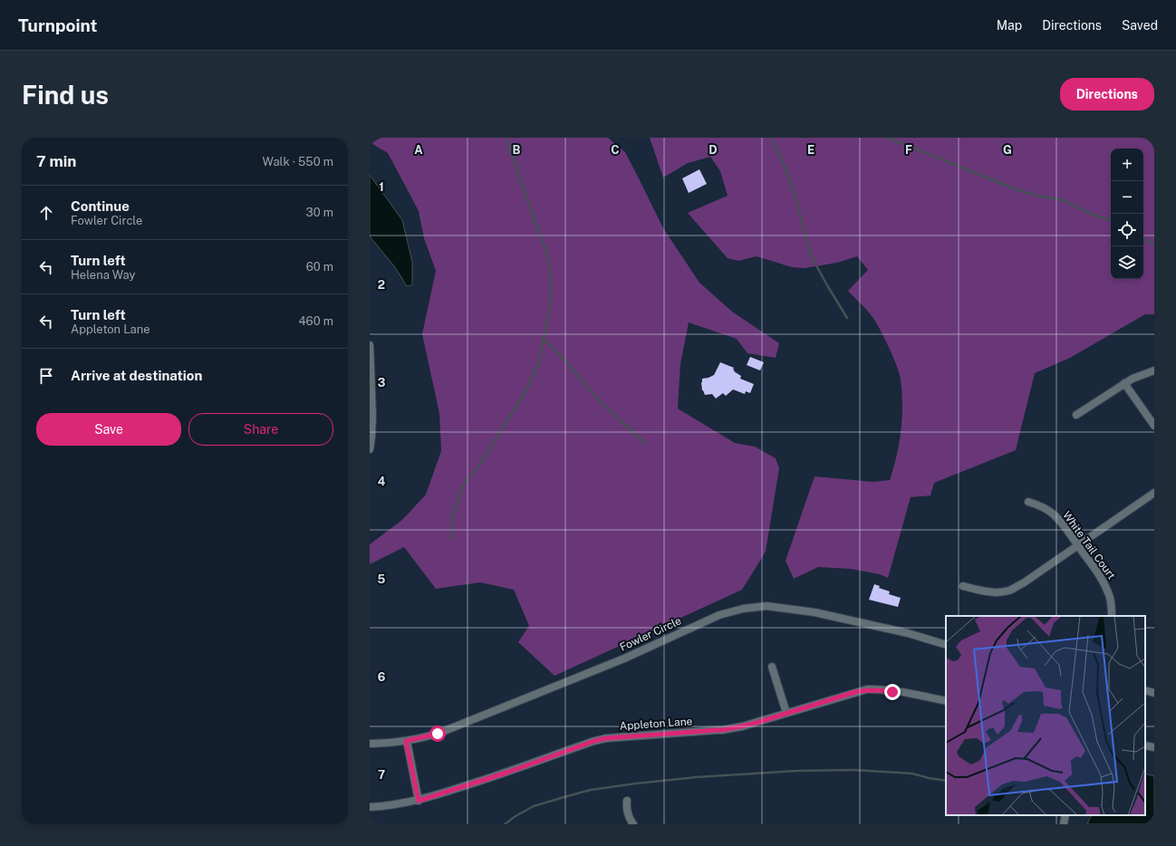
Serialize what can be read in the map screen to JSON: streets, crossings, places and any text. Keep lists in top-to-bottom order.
{
  "streets": {
    "street": ["White Tail Court", "Fowler Circle", "Appleton Lane"]
  },
  "page": {
    "header": "Turnpoint",
    "nav": ["Map", "Directions", "Saved"],
    "buttons": [
      "Directions",
      ["Save", "Share"]
    ],
    "title": "Find us",
    "heading": ["7 min", "Walk · 550 m"],
    "map_buttons": ["+", "−"],
    "list": [
      ["Continue", "Fowler Circle", "30 m"],
      ["Turn left", "Helena Way", "60 m"],
      ["Turn left", "Appleton Lane", "460 m"],
      "Arrive at destination"
    ]
  },
  "grid": {
    "columns": [
      "A",
      "B",
      "C",
      "D",
      "E",
      "F",
      "G"
    ],
    "rows": [
      "1",
      "2",
      "3",
      "4",
      "5",
      "6",
      "7"
    ]
  }
}
